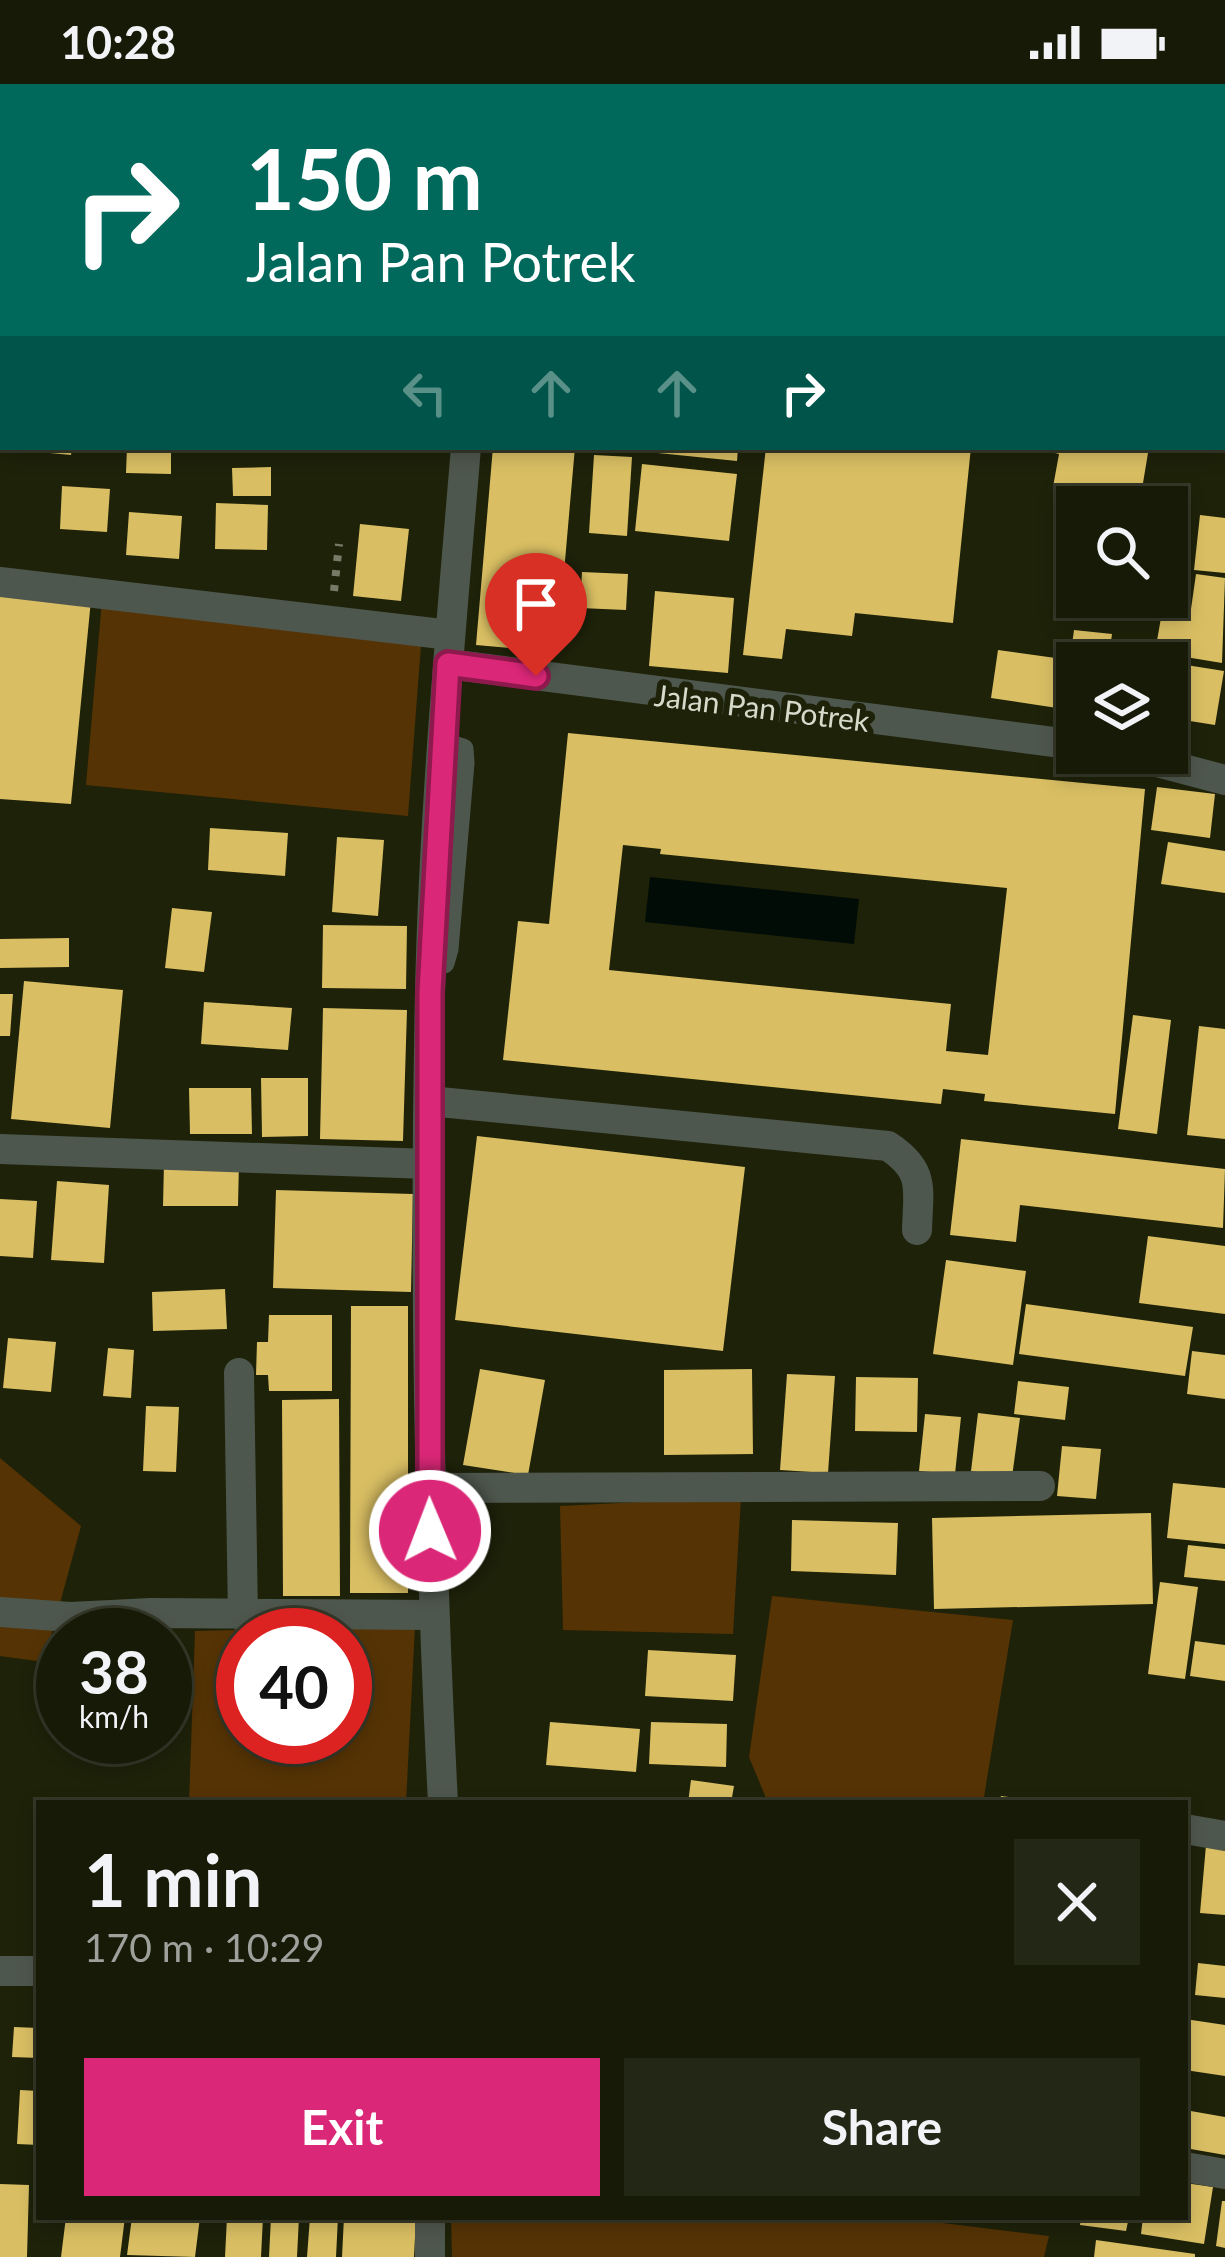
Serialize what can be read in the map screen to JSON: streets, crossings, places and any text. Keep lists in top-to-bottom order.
{
  "streets": {
    "street": ["Jalan Pan Potrek"]
  },
  "page": {
    "status": "10:28",
    "turn": ["150 m", "Jalan Pan Potrek"],
    "speed": "38 km/h",
    "limit": "40",
    "heading": ["1 min", "170 m · 10:29"],
    "buttons": ["Exit", "Share"]
  }
}
